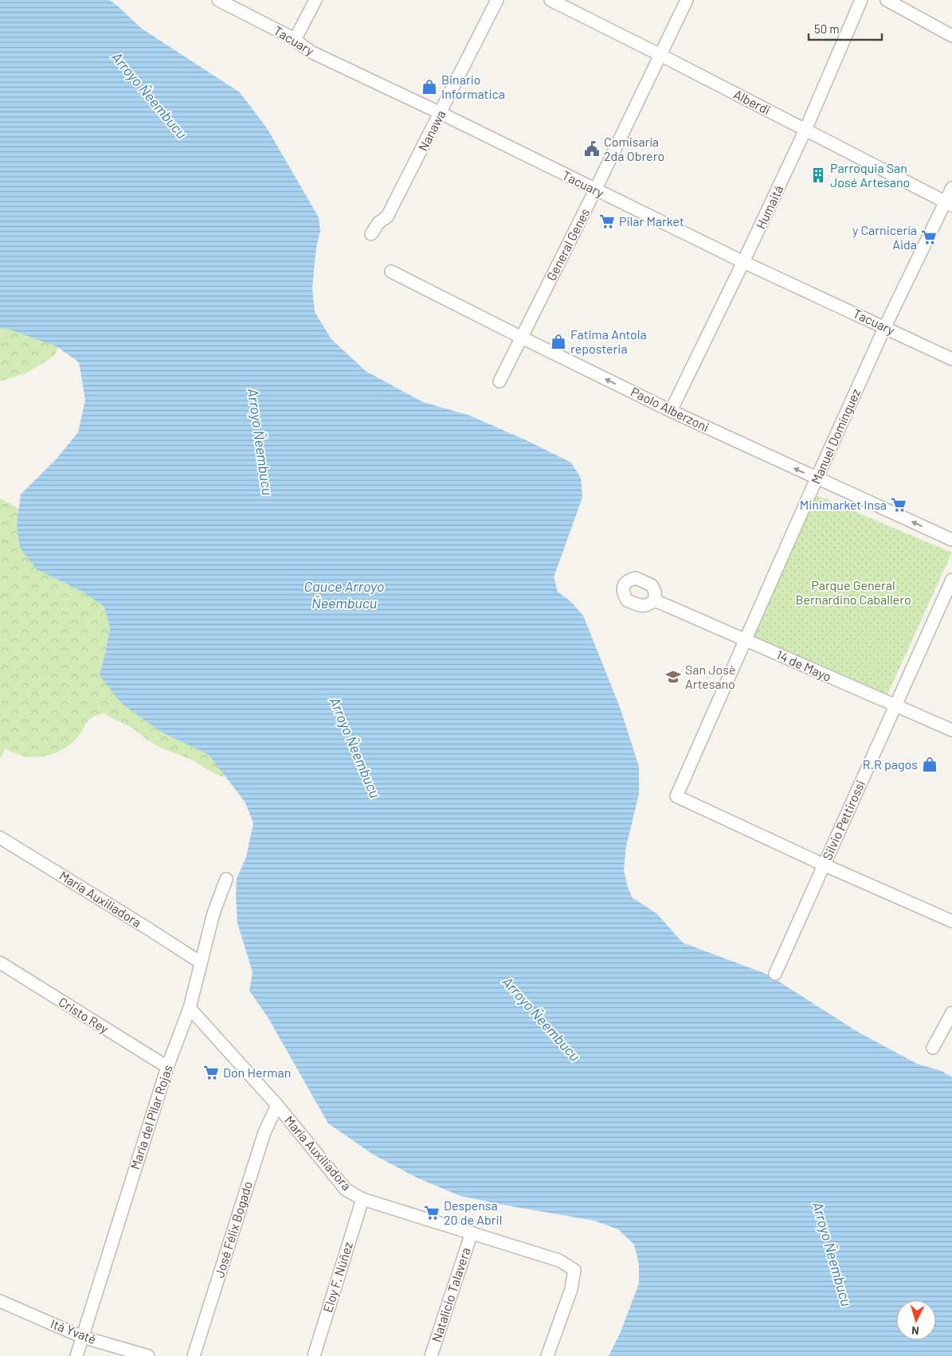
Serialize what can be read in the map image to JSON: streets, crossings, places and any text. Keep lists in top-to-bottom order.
{
  "streets": {
    "street": [
      "Tacuary",
      "Alberdi",
      "Nanawa",
      "Humaitá",
      "General Genes",
      "Paolo Alberzoni",
      "Manuel Domínguez",
      "14 de Mayo",
      "Silvio Pettirossi",
      "María Auxiliadora",
      "Cristo Rey",
      "María del Pilar Rojas",
      "José Félix Bogado",
      "Eloy F. Núñez",
      "Natalicio Talavera",
      "Itá Yvaté"
    ]
  },
  "crossings": [
    ["Tacuary", "Nanawa"],
    ["Tacuary", "Humaitá"],
    ["Tacuary", "General Genes"],
    ["Tacuary", "Manuel Domínguez"],
    ["Alberdi", "Humaitá"],
    ["Alberdi", "General Genes"],
    ["Alberdi", "Manuel Domínguez"],
    ["Humaitá", "Paolo Alberzoni"],
    ["General Genes", "Paolo Alberzoni"],
    ["Paolo Alberzoni", "Manuel Domínguez"],
    ["Manuel Domínguez", "14 de Mayo"],
    ["Manuel Domínguez", "Silvio Pettirossi"],
    ["14 de Mayo", "Silvio Pettirossi"],
    ["María Auxiliadora", "María del Pilar Rojas"],
    ["María Auxiliadora", "José Félix Bogado"],
    ["María Auxiliadora", "Eloy F. Núñez"],
    ["María Auxiliadora", "Natalicio Talavera"],
    ["Cristo Rey", "María del Pilar Rojas"],
    ["María del Pilar Rojas", "Itá Yvaté"]
  ],
  "one_way": ["Paolo Alberzoni"],
  "water": ["Arroyo Ñeembucu", "Cauce Arroyo Ñeembucu"],
  "parks": ["Parque General Bernardino Caballero"],
  "places": {
    "shop": ["Binario Informatica", "Fatima Antola reposteria", "R.R pagos"],
    "public building": ["Comisaría 2da Obrero"],
    "building": ["Parroquia San José Artesano"],
    "supermarket": [
      "Pilar Market",
      "y Carnicería Aida",
      "Minimarket Insa",
      "Don Herman",
      "Despensa 20 de Abril"
    ],
    "school or university": ["San Josè Artesano"]
  },
  "scale_bar": "50 m",
  "north": "bottom"
}
